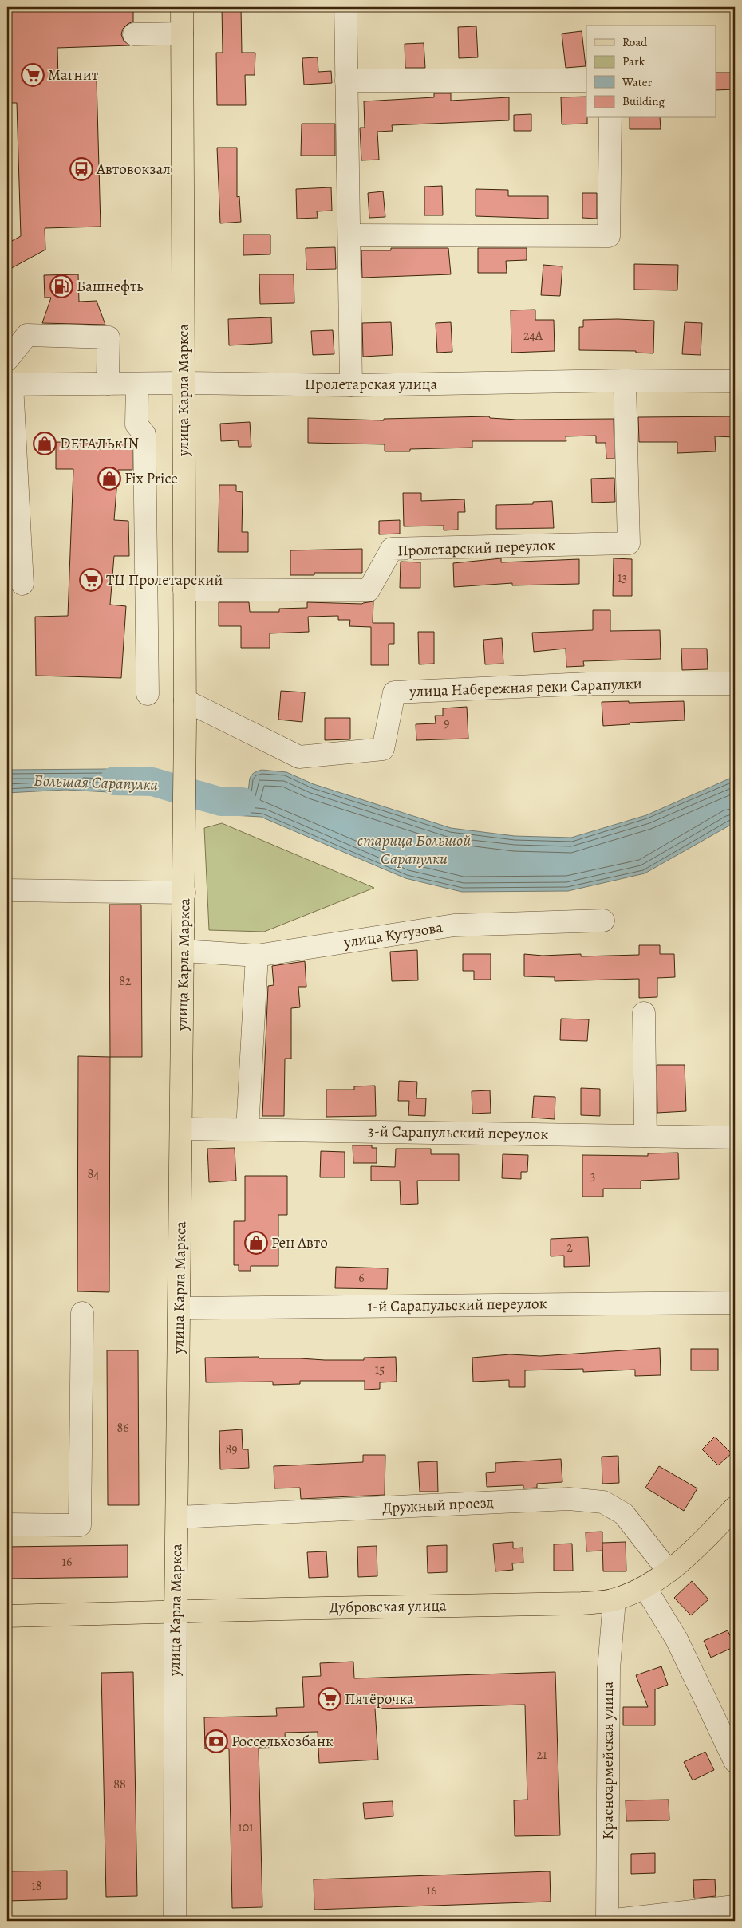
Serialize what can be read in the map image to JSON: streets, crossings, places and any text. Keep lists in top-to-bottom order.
{
  "streets": {
    "main road": ["улица Карла Маркса", "Дубровская улица"],
    "street": [
      "Пролетарская улица",
      "Пролетарский переулок",
      "улица Набережная реки Сарапулки",
      "улица Кутузова",
      "3-й Сарапульский переулок",
      "1-й Сарапульский переулок",
      "Дружный проезд",
      "Красноармейская улица"
    ]
  },
  "crossings": [
    ["Пролетарская улица", "улица Карла Маркса"],
    ["Пролетарская улица", "Пролетарский переулок"],
    ["улица Карла Маркса", "Пролетарский переулок"],
    ["улица Карла Маркса", "улица Набережная реки Сарапулки"],
    ["улица Карла Маркса", "улица Кутузова"],
    ["улица Карла Маркса", "3-й Сарапульский переулок"],
    ["улица Карла Маркса", "1-й Сарапульский переулок"],
    ["улица Карла Маркса", "Дружный проезд"],
    ["улица Карла Маркса", "Дубровская улица"],
    ["Дружный проезд", "Дубровская улица"],
    ["Дубровская улица", "Красноармейская улица"]
  ],
  "water": ["Большая Сарапулка", "старица Большой Сарапулки"],
  "places": {
    "supermarket": ["Магнит", "ТЦ Пролетарский", "Пятёрочка"],
    "bus stop": ["Автовокзал"],
    "fuel station": ["Башнефть"],
    "shop": ["DЕТАЛЬкIN", "Fix Price", "Рен Авто"],
    "bank": ["Россельхозбанк"]
  },
  "house_numbers": [
    "24А",
    "13",
    "9",
    "82",
    "84",
    "3",
    "2",
    "6",
    "15",
    "86",
    "89",
    "16",
    "21",
    "88",
    "101",
    "18",
    "16"
  ],
  "legend": [
    "Road",
    "Park",
    "Water",
    "Building"
  ]
}
